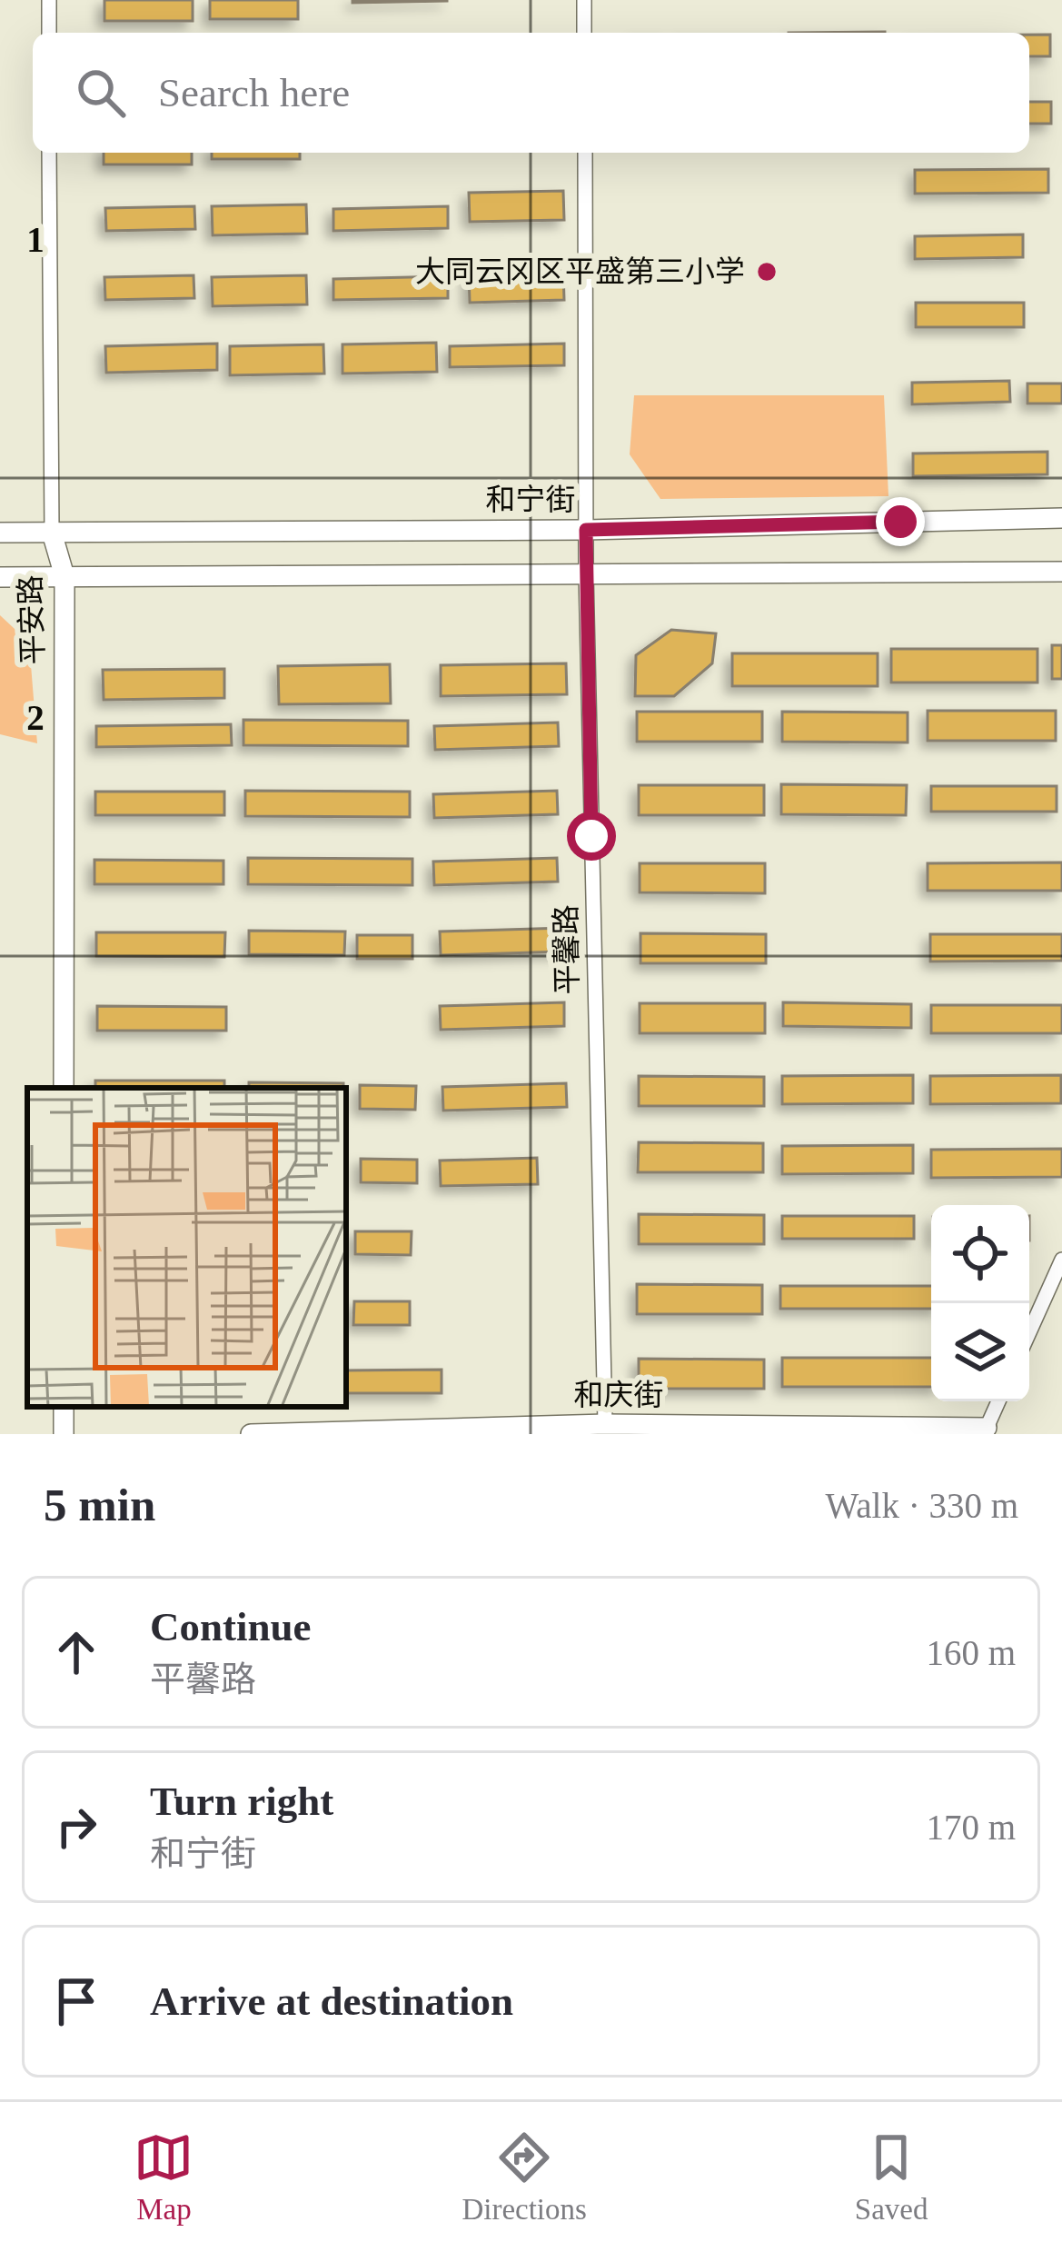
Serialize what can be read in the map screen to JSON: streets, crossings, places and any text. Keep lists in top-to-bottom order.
{
  "streets": {
    "main road": ["和宁街", "平安路", "和庆街"],
    "street": ["平馨路"]
  },
  "crossings": [
    ["和宁街", "平安路"],
    ["和宁街", "平馨路"],
    ["平馨路", "和庆街"]
  ],
  "places": ["大同云冈区平盛第三小学"],
  "page": {
    "search": "Search here",
    "heading": ["5 min", "Walk · 330 m"],
    "list": [
      ["Continue", "平馨路", "160 m"],
      ["Turn right", "和宁街", "170 m"],
      "Arrive at destination"
    ],
    "nav": ["Map", "Directions", "Saved"]
  },
  "grid": {
    "rows": ["1", "2"]
  }
}
